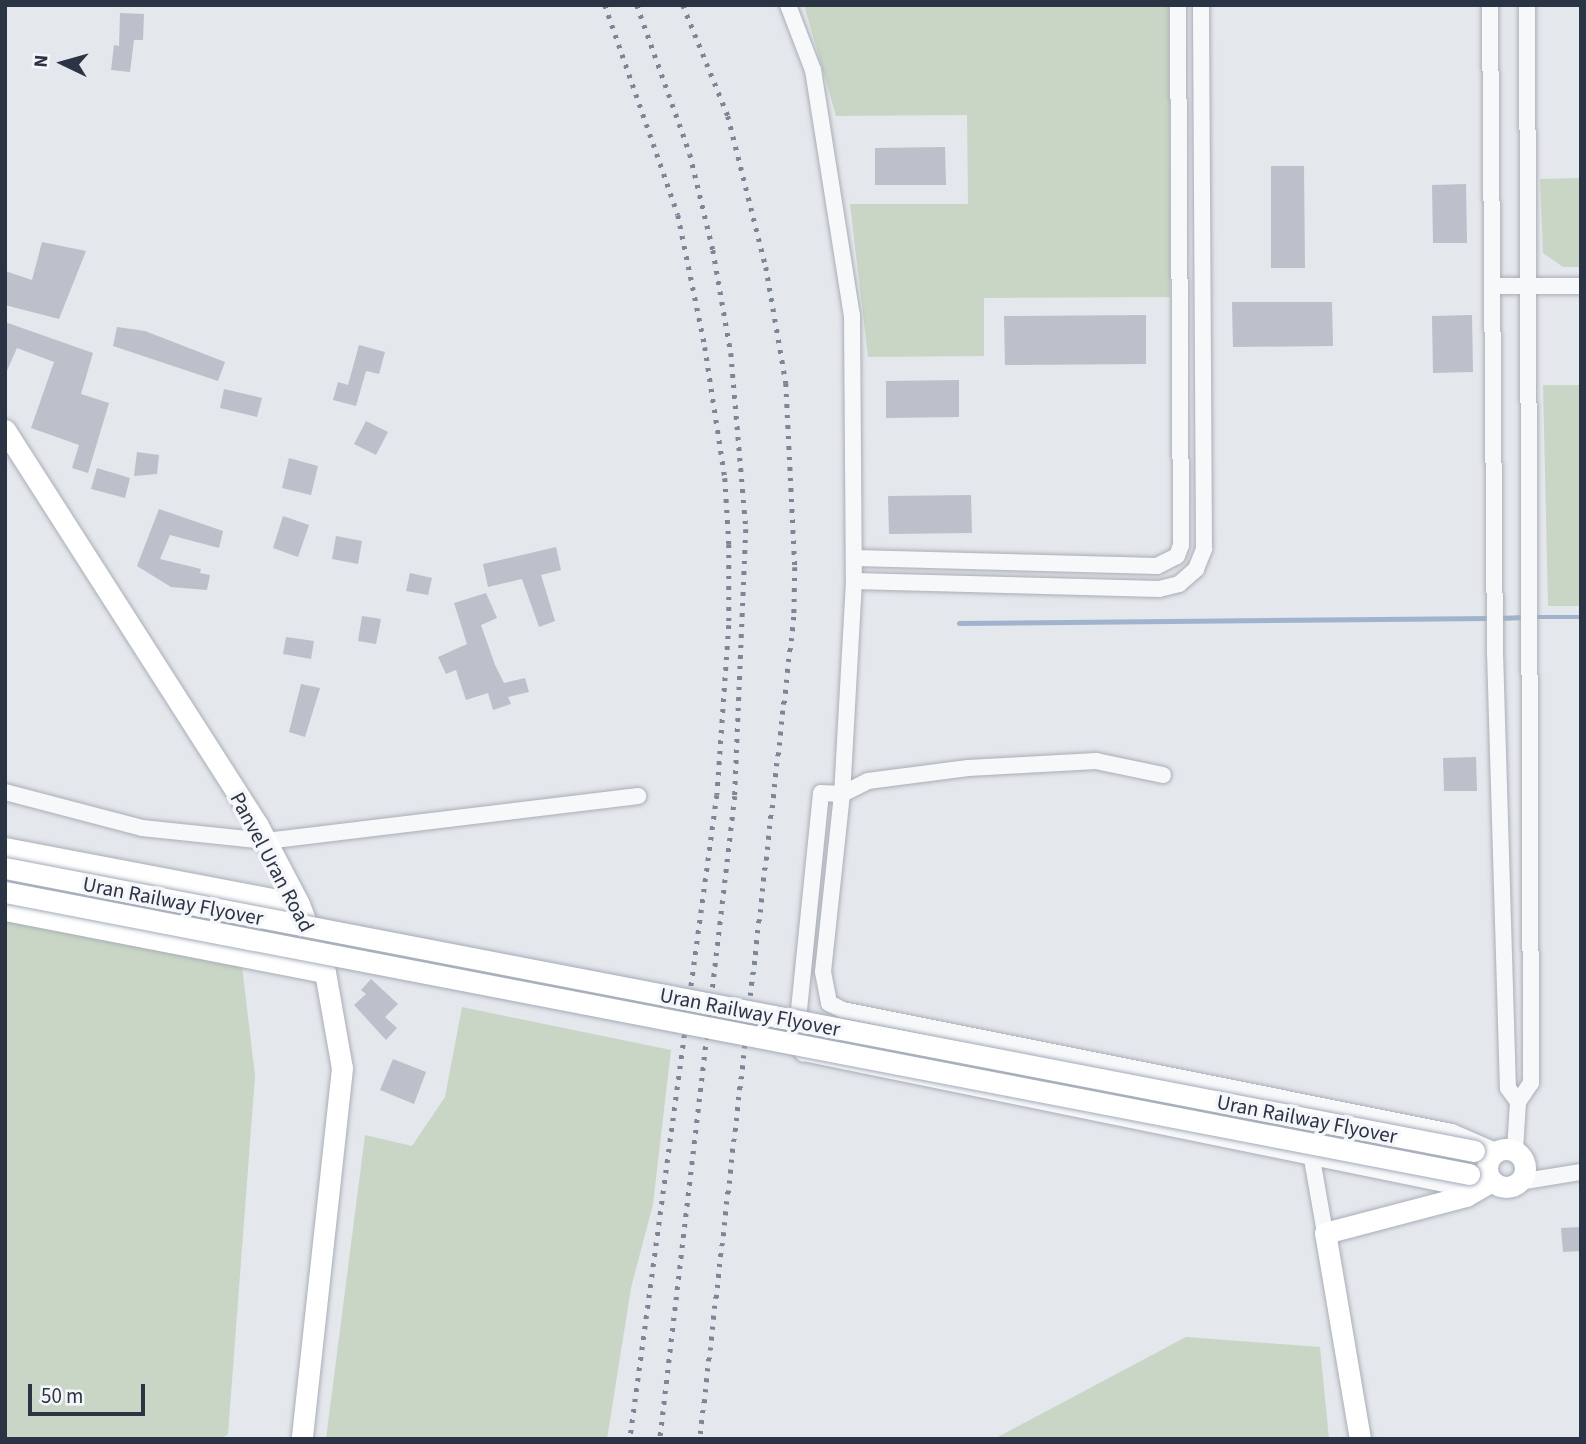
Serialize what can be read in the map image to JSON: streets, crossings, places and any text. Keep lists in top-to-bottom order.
{
  "streets": {
    "main road": ["Panvel Uran Road", "Uran Railway Flyover"]
  },
  "scale_bar": "50 m",
  "north": "left"
}
